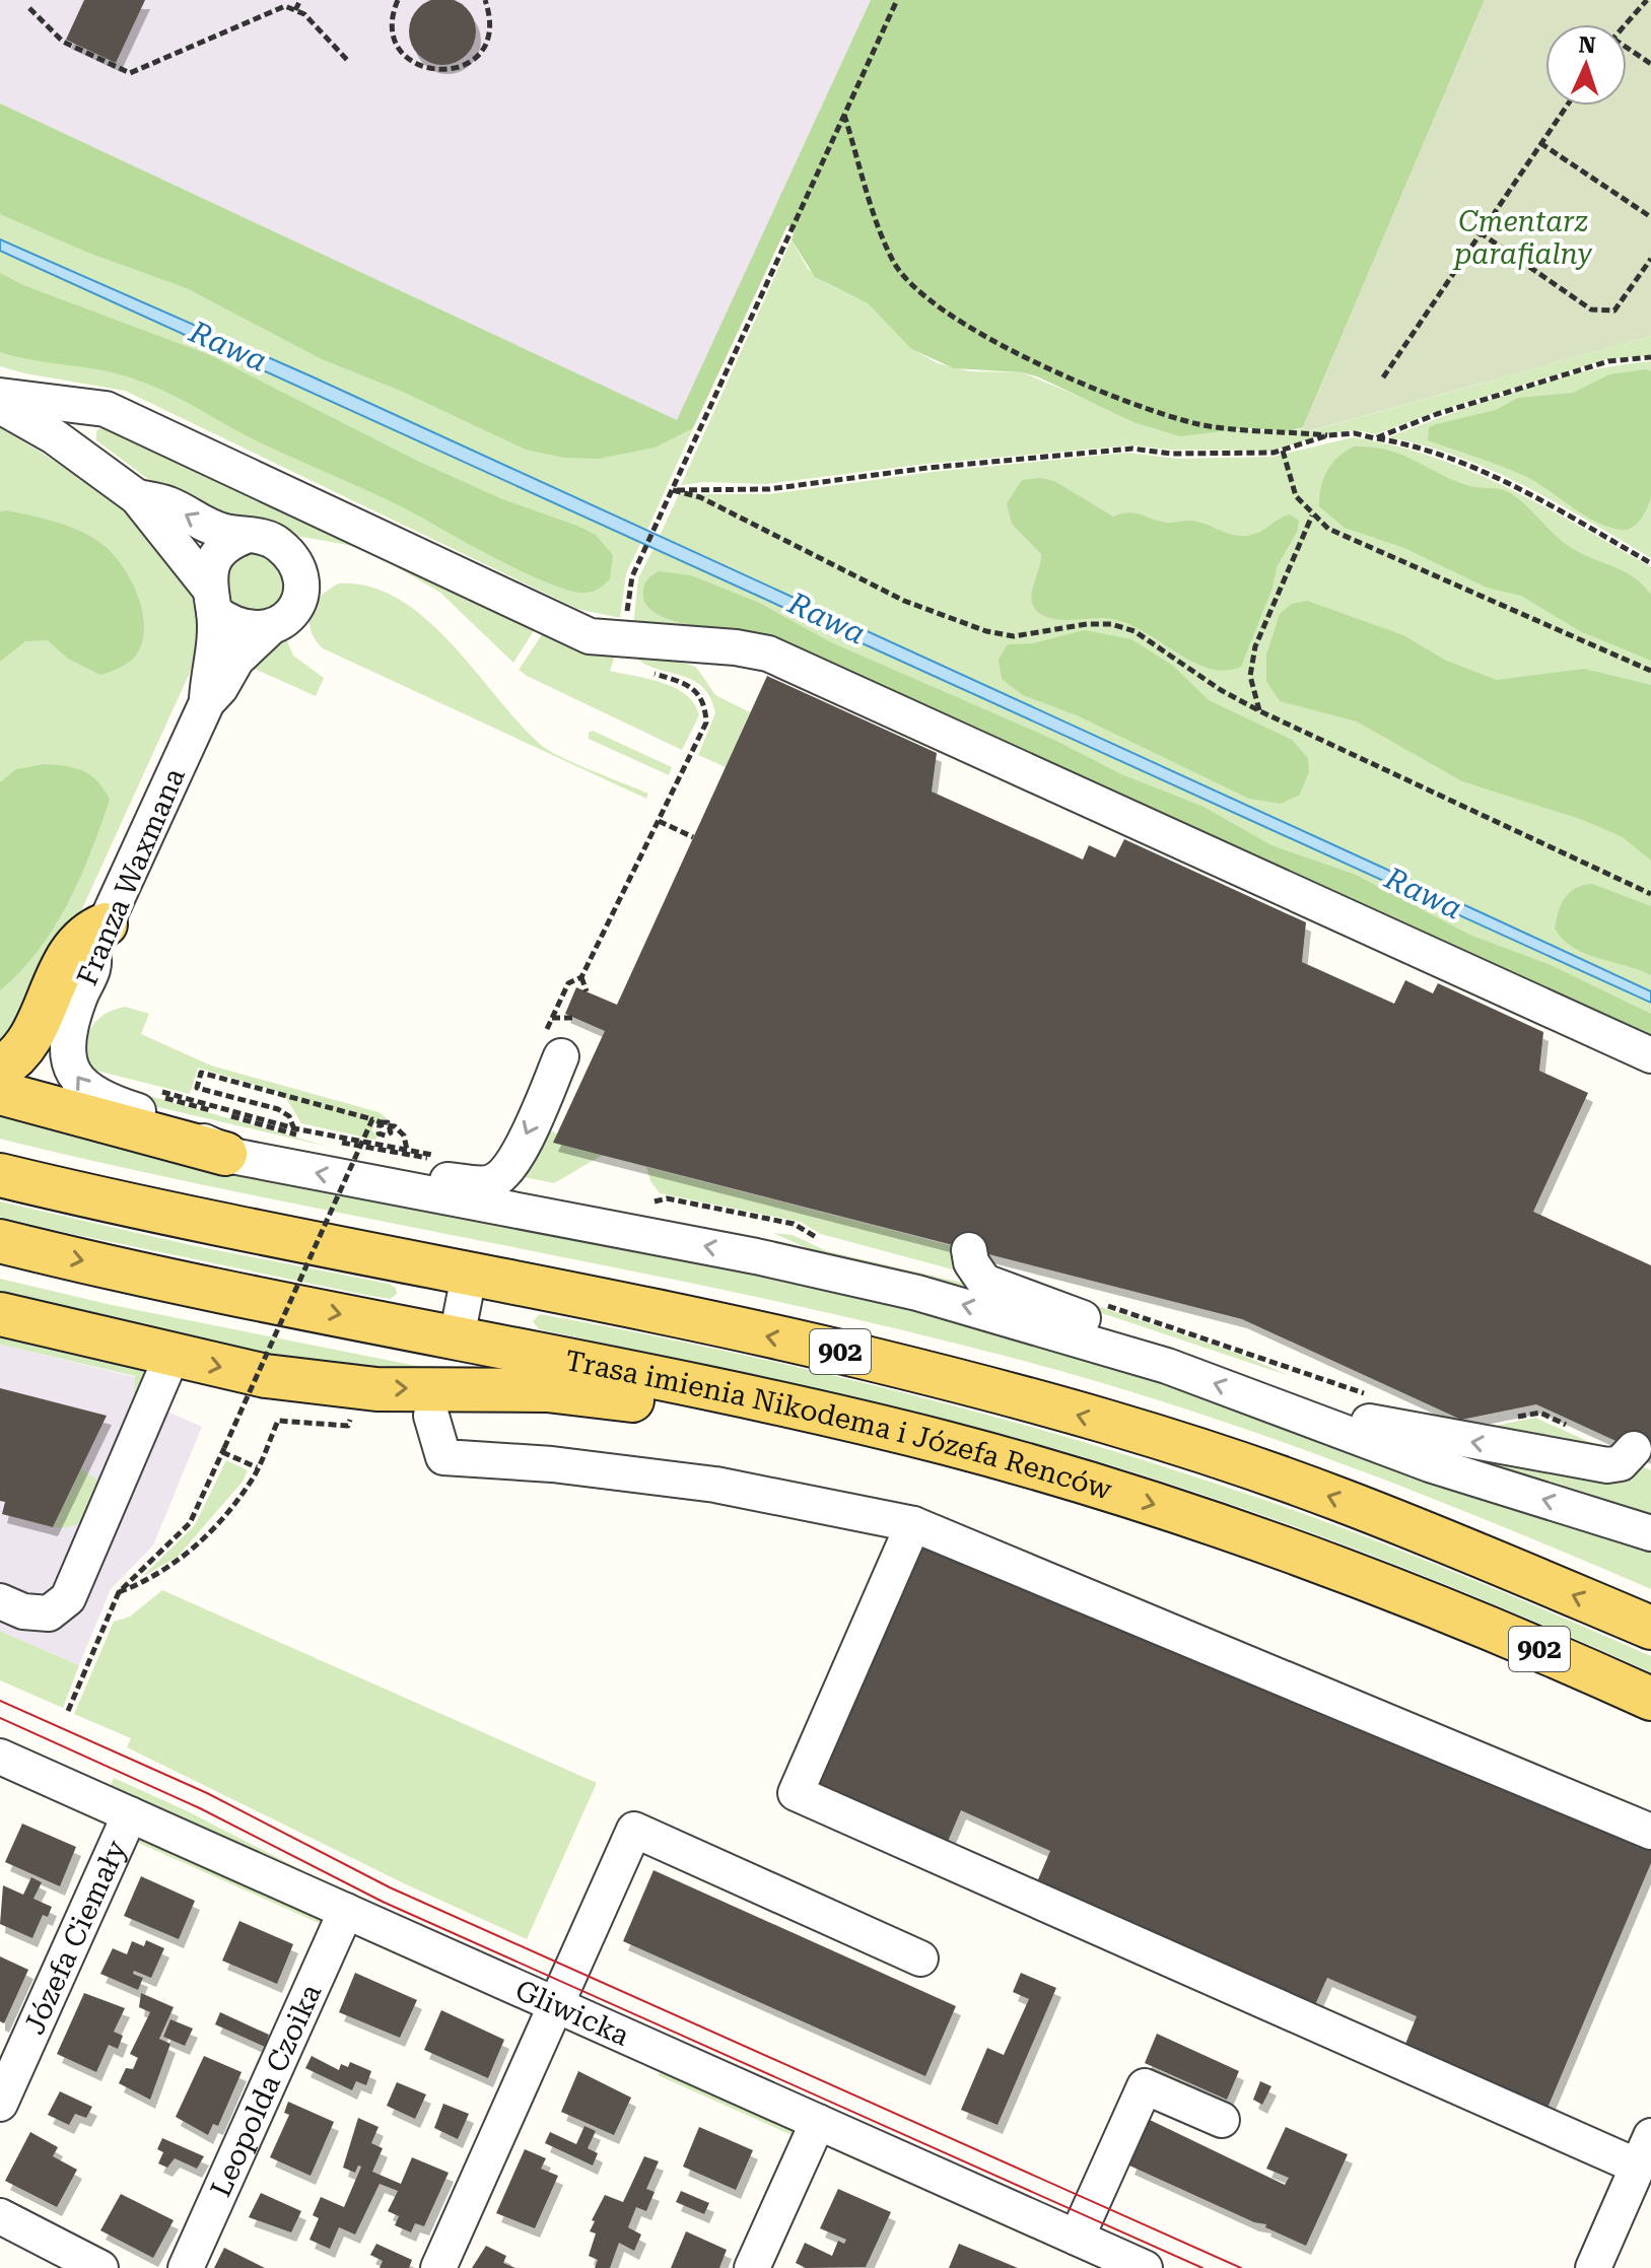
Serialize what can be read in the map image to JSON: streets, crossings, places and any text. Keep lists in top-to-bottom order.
{
  "streets": {
    "main road": ["902", "Trasa imienia Nikodema i Józefa Renców"],
    "street": [
      "Franza Waxmana",
      "Józefa Ciemały",
      "Gliwicka",
      "Leopolda Czoika"
    ]
  },
  "crossings": [
    ["Józefa Ciemały", "Gliwicka"],
    ["Gliwicka", "Leopolda Czoika"]
  ],
  "water": ["Rawa"],
  "parks": ["Cmentarz parafialny"],
  "north": "top"
}
